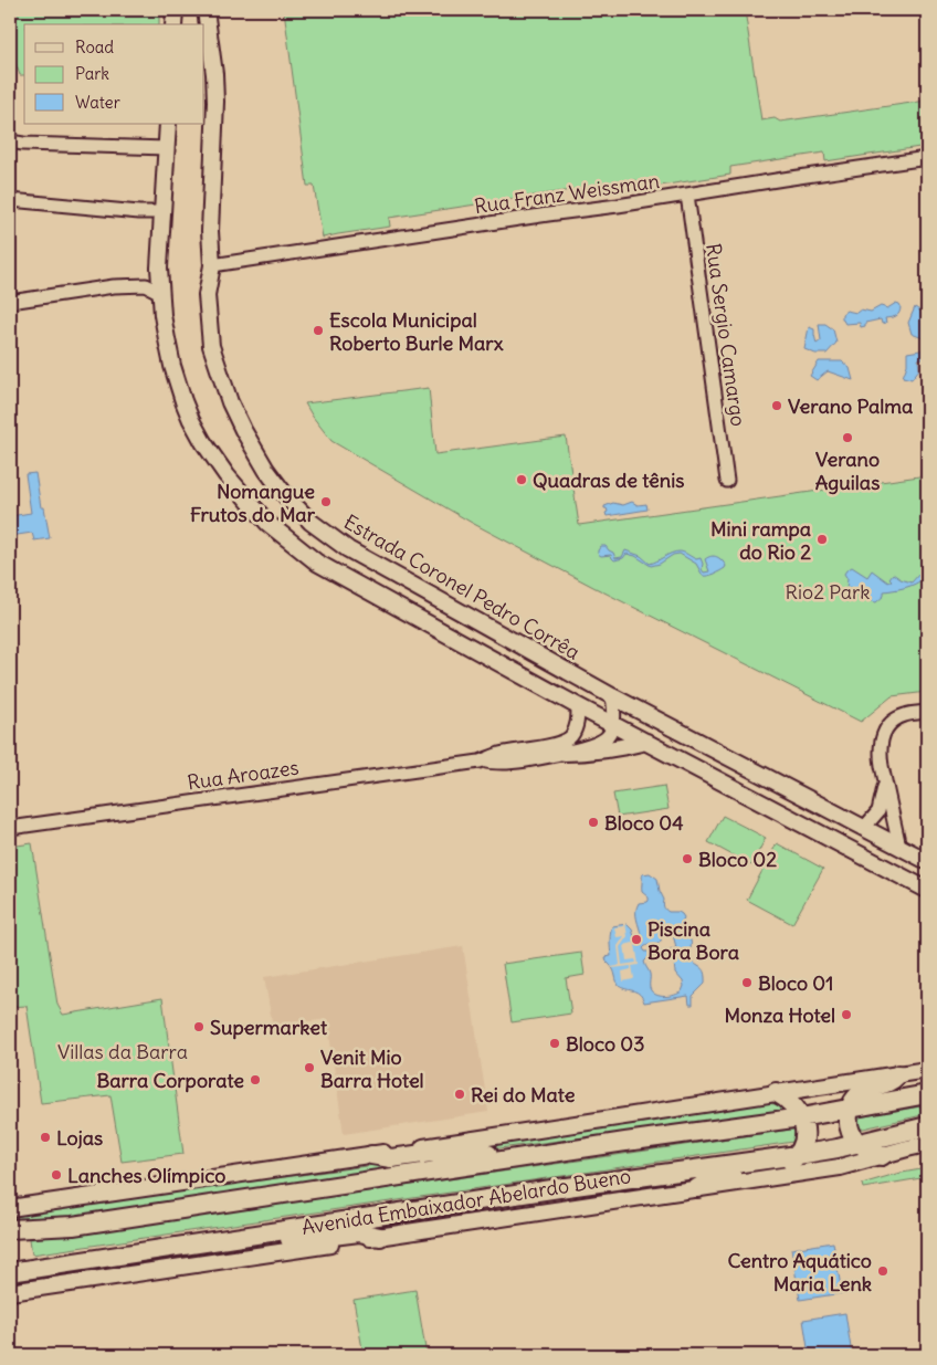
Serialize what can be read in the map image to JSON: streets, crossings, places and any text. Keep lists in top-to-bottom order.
{
  "streets": {
    "highway": ["Avenida Embaixador Abelardo Bueno"],
    "main road": ["Estrada Coronel Pedro Corrêa"],
    "street": ["Rua Franz Weissman", "Rua Sergio Camargo", "Rua Aroazes"]
  },
  "crossings": [
    ["Rua Franz Weissman", "Rua Sergio Camargo"],
    ["Rua Franz Weissman", "Estrada Coronel Pedro Corrêa"]
  ],
  "parks": ["Rio2 Park", "Villas da Barra"],
  "places": [
    "Escola Municipal Roberto Burle Marx",
    "Verano Palma",
    "Verano Aguilas",
    "Quadras de tênis",
    "Nomangue Frutos do Mar",
    "Mini rampa do Rio 2",
    "Bloco 04",
    "Bloco 02",
    "Piscina Bora Bora",
    "Bloco 01",
    "Monza Hotel",
    "Supermarket",
    "Bloco 03",
    "Venit Mio Barra Hotel",
    "Barra Corporate",
    "Rei do Mate",
    "Lojas",
    "Lanches Olímpico",
    "Centro Aquático Maria Lenk"
  ],
  "legend": ["Road", "Park", "Water"]
}
